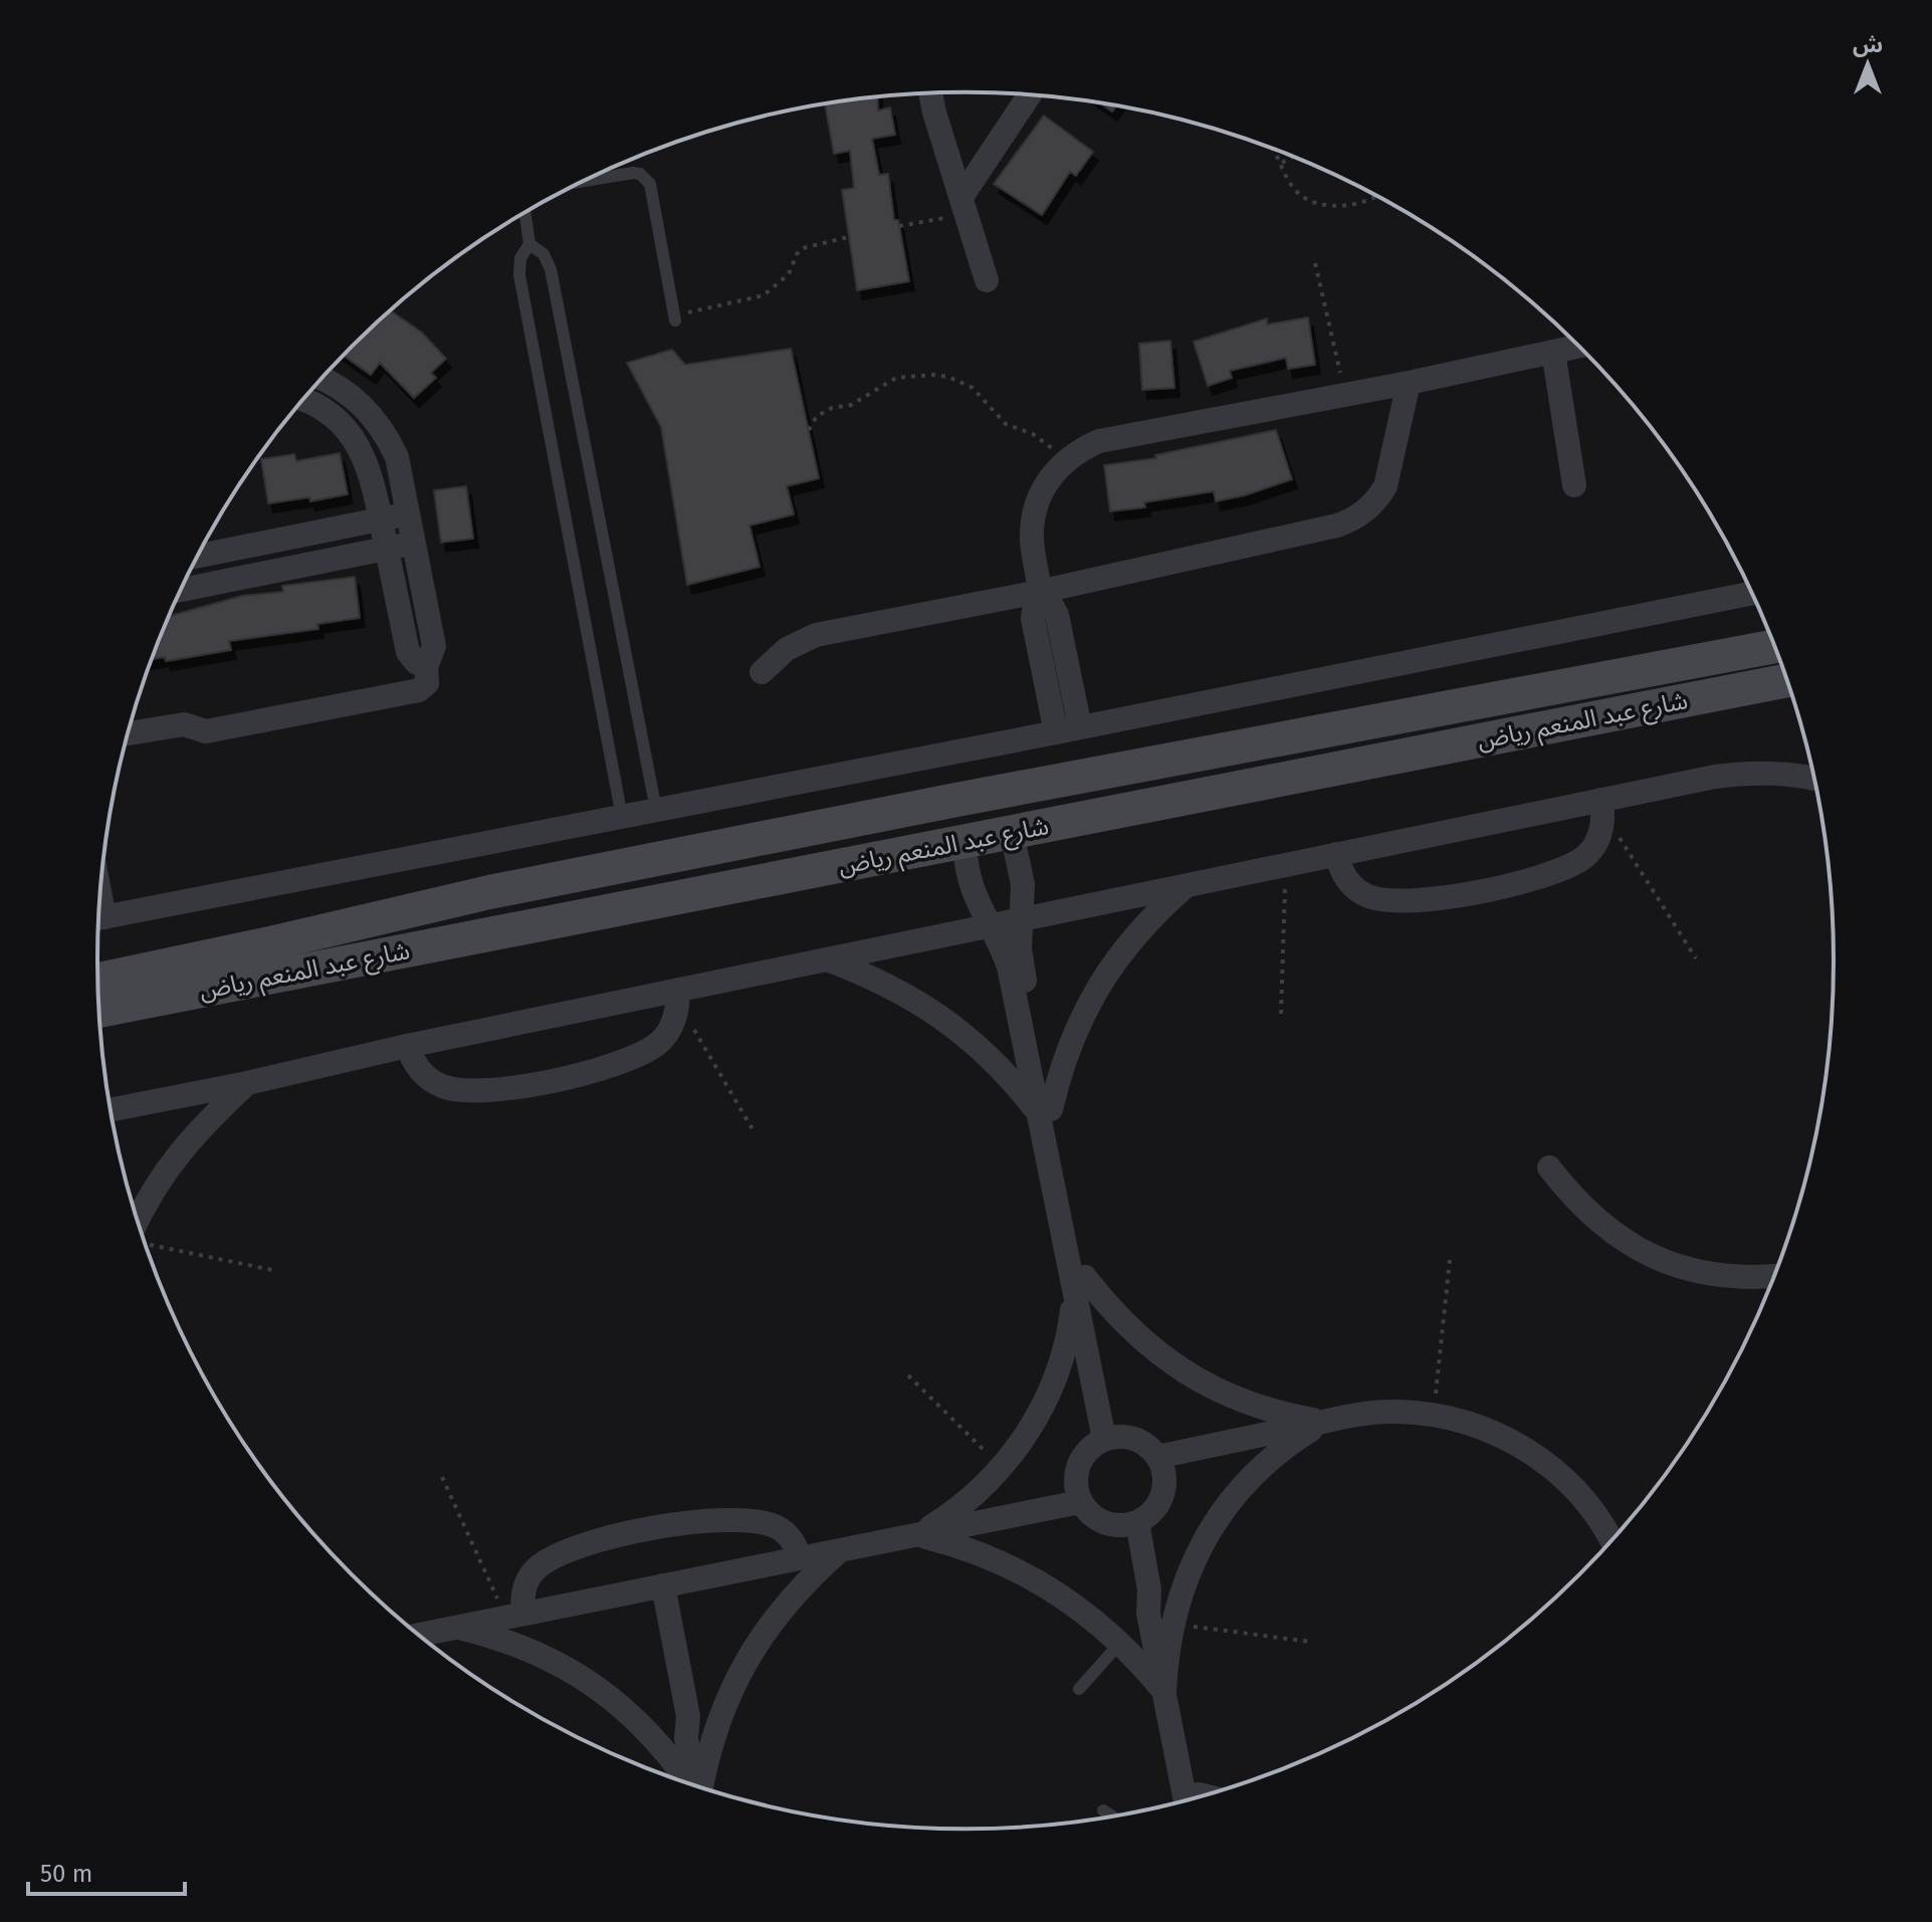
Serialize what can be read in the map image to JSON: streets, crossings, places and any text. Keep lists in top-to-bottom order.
{
  "streets": {
    "street": ["شارع عبد المنعم رياض"]
  },
  "scale_bar": "50 m",
  "north": "top"
}
